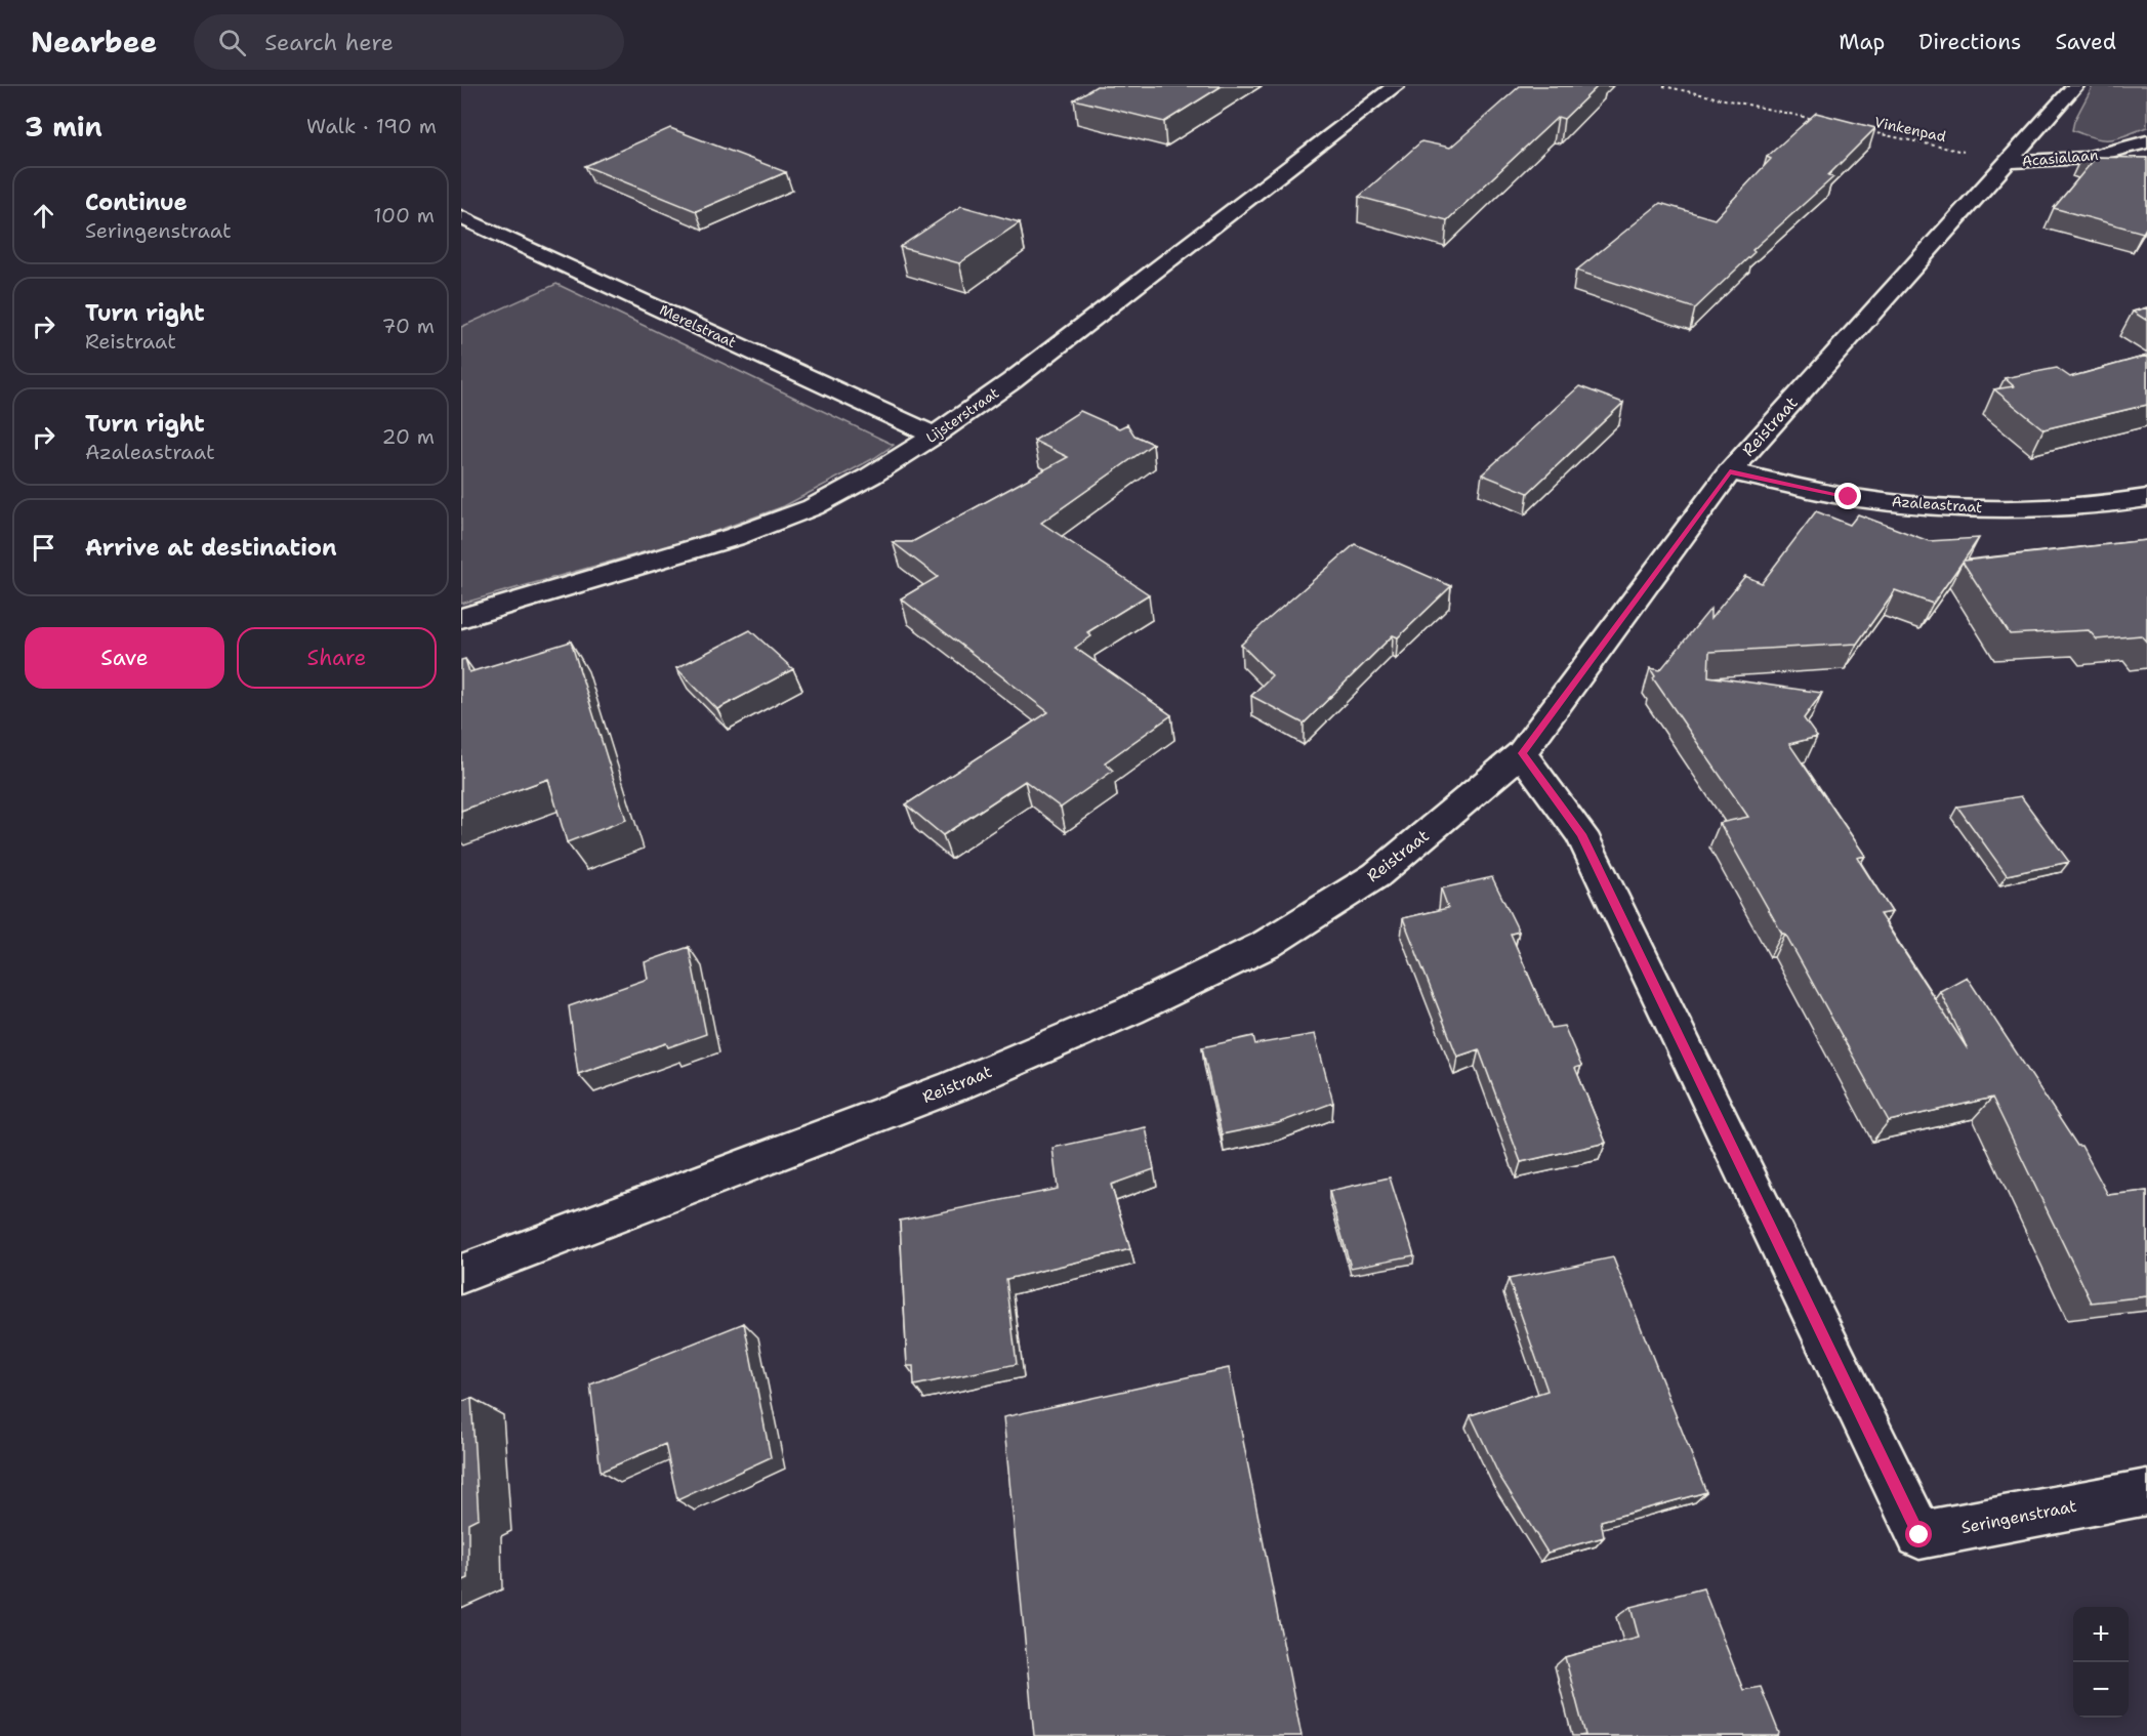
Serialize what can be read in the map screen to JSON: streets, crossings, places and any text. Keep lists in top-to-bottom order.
{
  "streets": {
    "street": [
      "Acasialaan",
      "Merelstraat",
      "Lijsterstraat",
      "Reistraat",
      "Azaleastraat",
      "Seringenstraat"
    ],
    "path": ["Vinkenpad"]
  },
  "crossings": [
    ["Vinkenpad", "Acasialaan"],
    ["Vinkenpad", "Reistraat"],
    ["Acasialaan", "Reistraat"],
    ["Merelstraat", "Lijsterstraat"],
    ["Reistraat", "Azaleastraat"],
    ["Reistraat", "Seringenstraat"]
  ],
  "page": {
    "header": "Nearbee",
    "search": "Search here",
    "nav": ["Map", "Directions", "Saved"],
    "heading": ["3 min", "Walk · 190 m"],
    "list": [
      ["Continue", "Seringenstraat", "100 m"],
      ["Turn right", "Reistraat", "70 m"],
      ["Turn right", "Azaleastraat", "20 m"],
      "Arrive at destination"
    ],
    "buttons": ["Save", "Share"],
    "map_buttons": ["+", "−"]
  }
}
